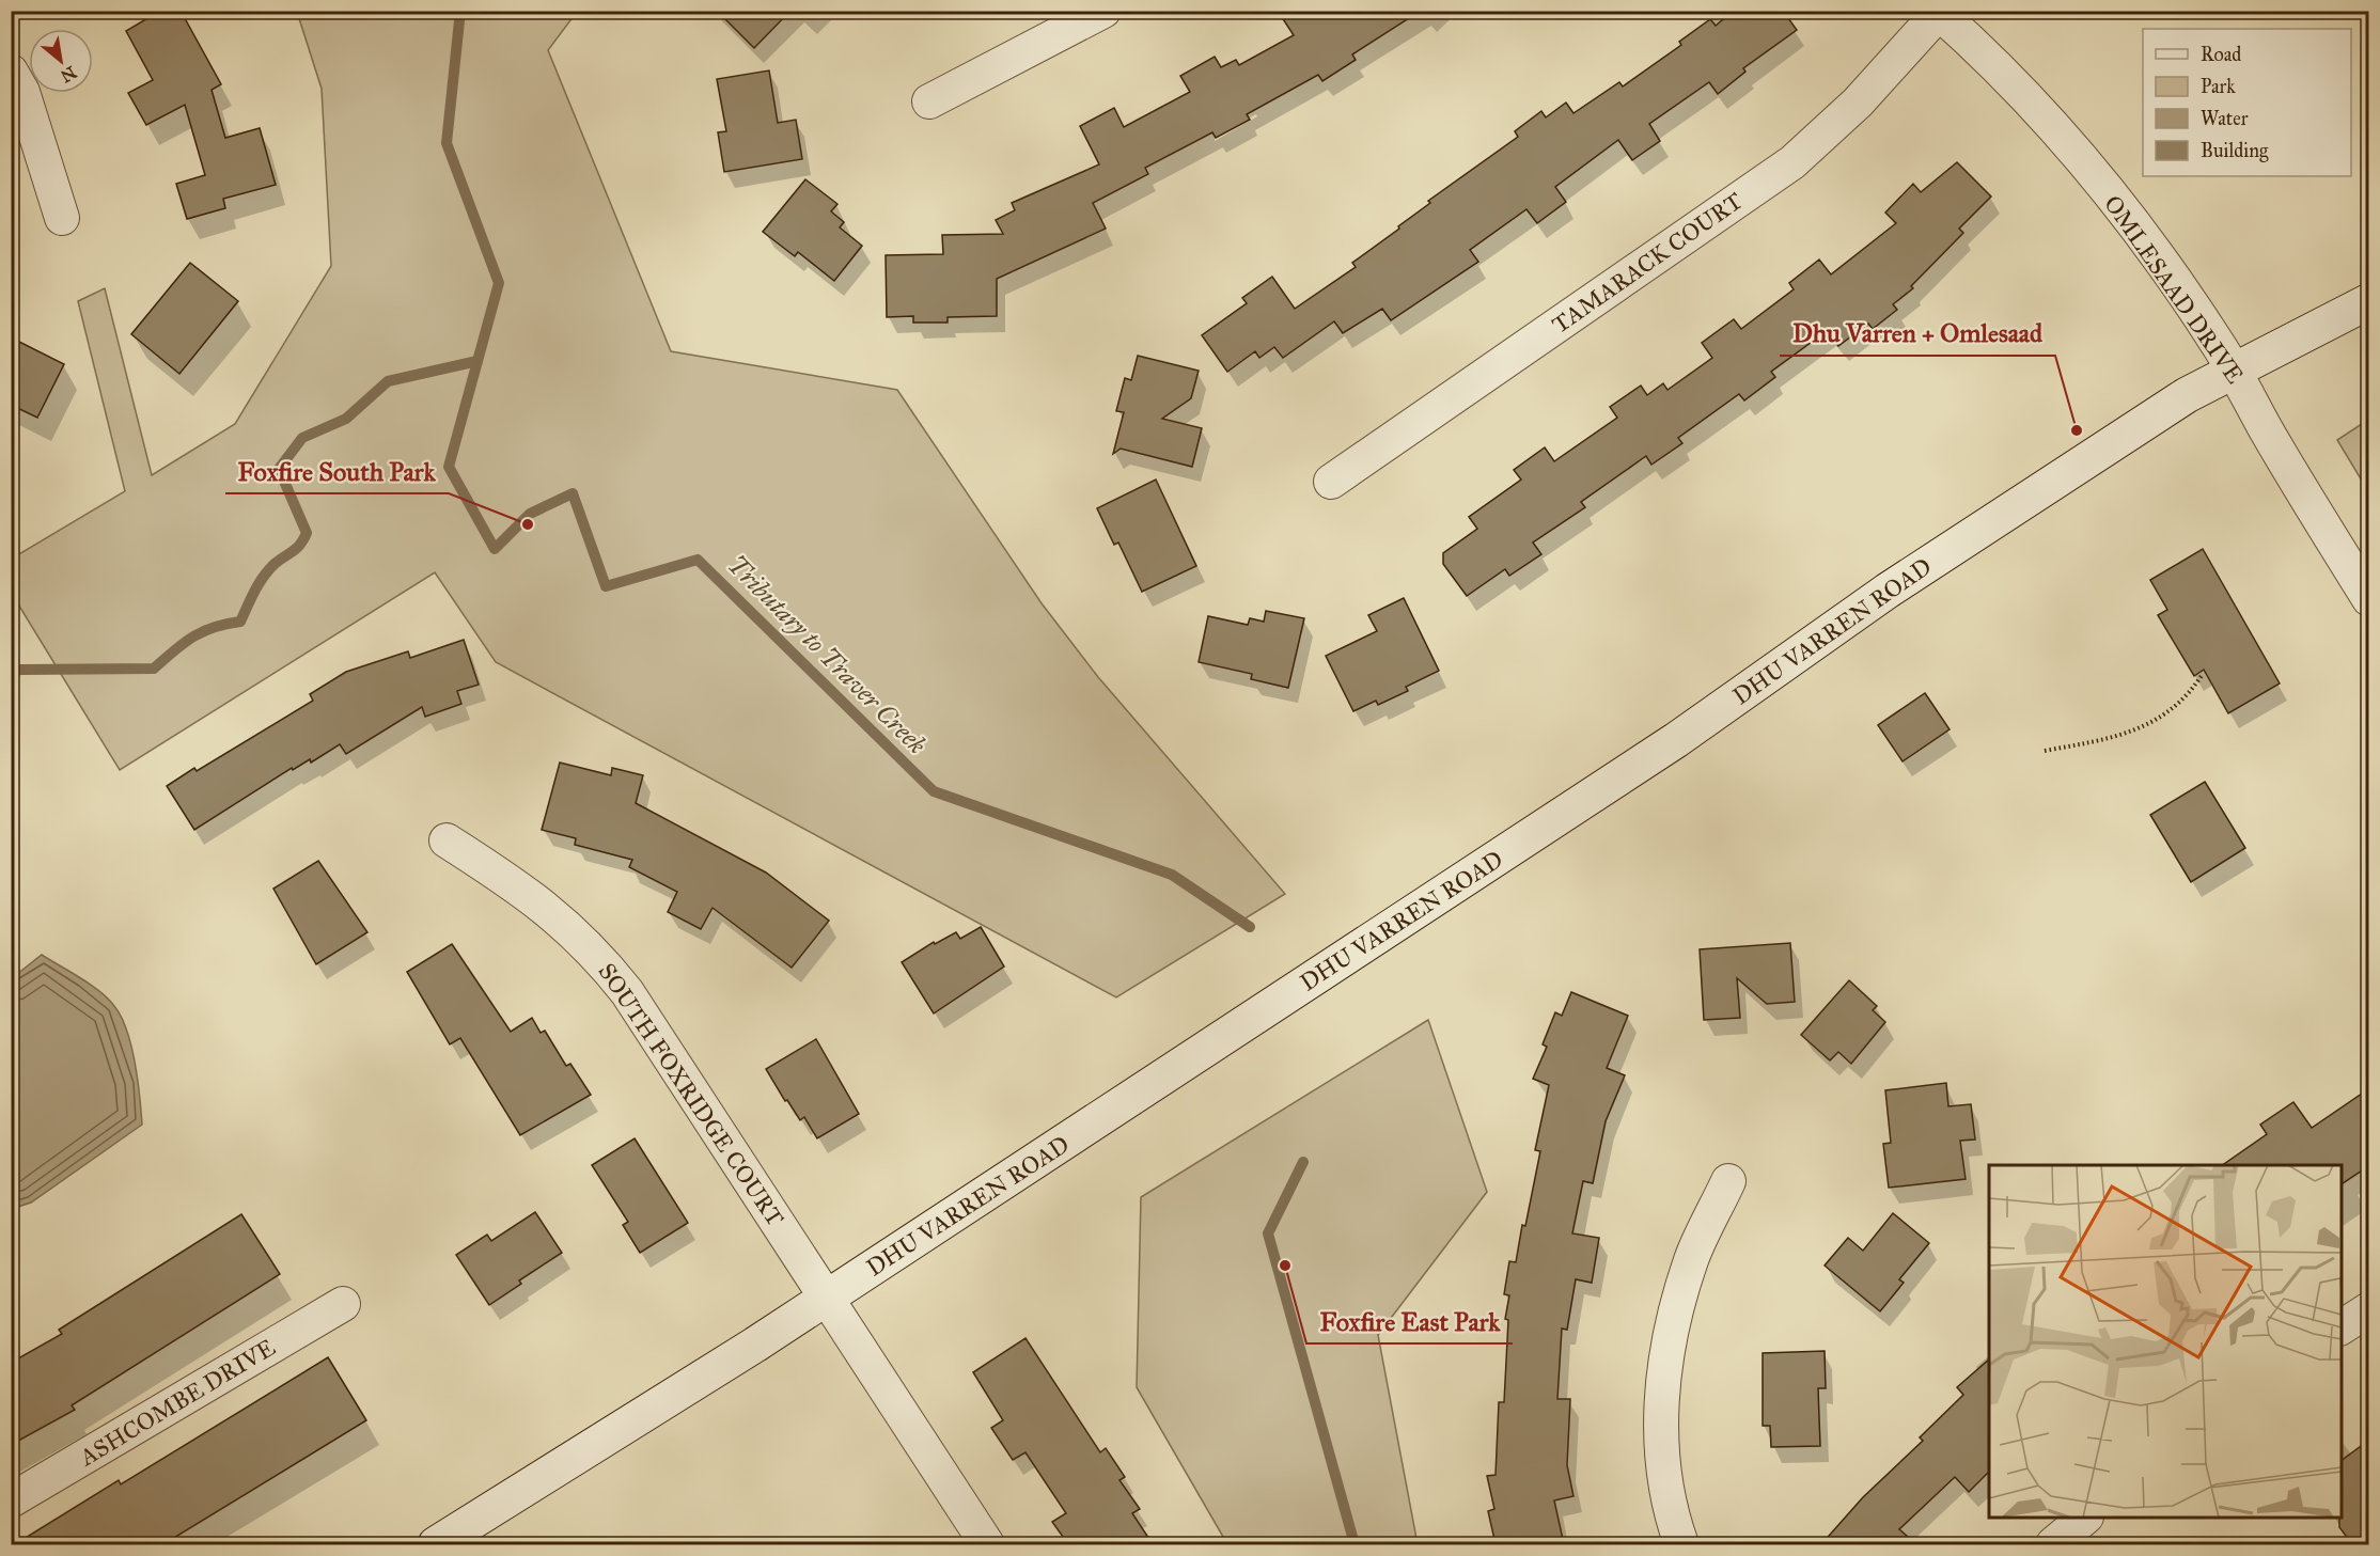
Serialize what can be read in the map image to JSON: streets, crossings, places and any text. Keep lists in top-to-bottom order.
{
  "streets": {
    "main road": ["DHU VARREN ROAD"],
    "street": [
      "TAMARACK COURT",
      "OMLESAAD DRIVE",
      "SOUTH FOXRIDGE COURT",
      "ASHCOMBE DRIVE"
    ]
  },
  "crossings": [
    ["TAMARACK COURT", "OMLESAAD DRIVE"],
    ["OMLESAAD DRIVE", "DHU VARREN ROAD"],
    ["DHU VARREN ROAD", "SOUTH FOXRIDGE COURT"]
  ],
  "water": ["Tributary to Traver Creek"],
  "places": ["Dhu Varren + Omlesaad", "Foxfire South Park", "Foxfire East Park"],
  "legend": [
    "Road",
    "Park",
    "Water",
    "Building"
  ],
  "north": "bottom right"
}
